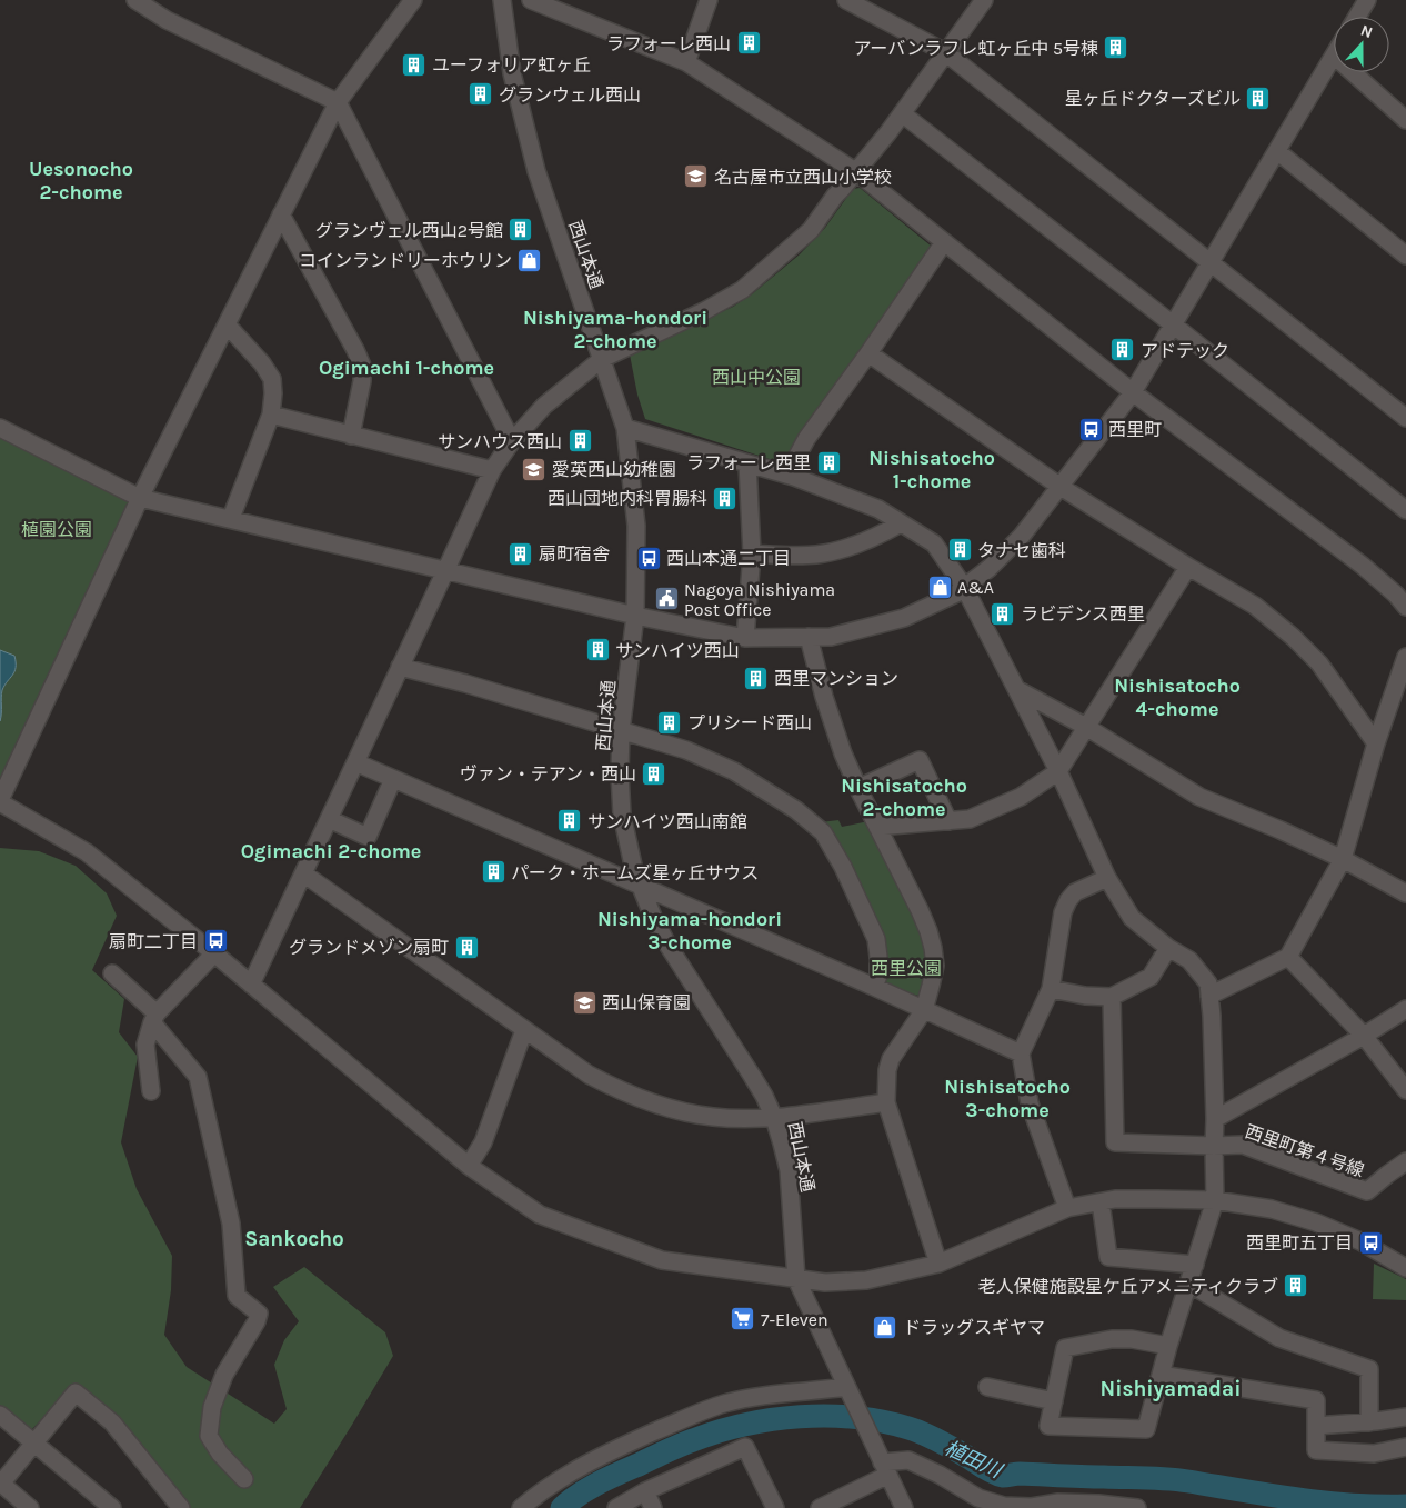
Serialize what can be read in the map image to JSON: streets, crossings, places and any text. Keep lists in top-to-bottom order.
{
  "streets": {
    "street": ["西山本通", "西里町第４号線"]
  },
  "districts": [
    "Uesonocho 2-chome",
    "Nishiyama-hondori 2-chome",
    "Ogimachi 1-chome",
    "Nishisatocho 1-chome",
    "Nishisatocho 4-chome",
    "Nishisatocho 2-chome",
    "Ogimachi 2-chome",
    "Nishiyama-hondori 3-chome",
    "Nishisatocho 3-chome",
    "Sankocho",
    "Nishiyamadai"
  ],
  "water": ["植田川"],
  "parks": ["西山中公園", "植園公園", "西里公園"],
  "places": {
    "building": [
      "ラフォーレ西山",
      "アーバンラフレ虹ヶ丘中 5号棟",
      "ユーフォリア虹ヶ丘",
      "グランウェル西山",
      "星ヶ丘ドクターズビル",
      "グランヴェル西山2号館",
      "アドテック",
      "サンハウス西山",
      "ラフォーレ西里",
      "西山団地内科胃腸科",
      "タナセ歯科",
      "扇町宿舎",
      "ラビデンス西里",
      "サンハイツ西山",
      "西里マンション",
      "プリシード西山",
      "ヴァン・テアン・西山",
      "サンハイツ西山南館",
      "パーク・ホームズ星ヶ丘サウス",
      "グランドメゾン扇町",
      "老人保健施設星ケ丘アメニティクラブ"
    ],
    "school or university": ["名古屋市立西山小学校", "愛英西山幼稚園", "西山保育園"],
    "shop": ["コインランドリーホウリン", "A&A", "ドラッグスギヤマ"],
    "bus stop": [
      "西里町",
      "西山本通二丁目",
      "扇町二丁目",
      "西里町五丁目"
    ],
    "public building": ["Nagoya Nishiyama Post Office"],
    "supermarket": ["7-Eleven"]
  },
  "north": "top"
}
